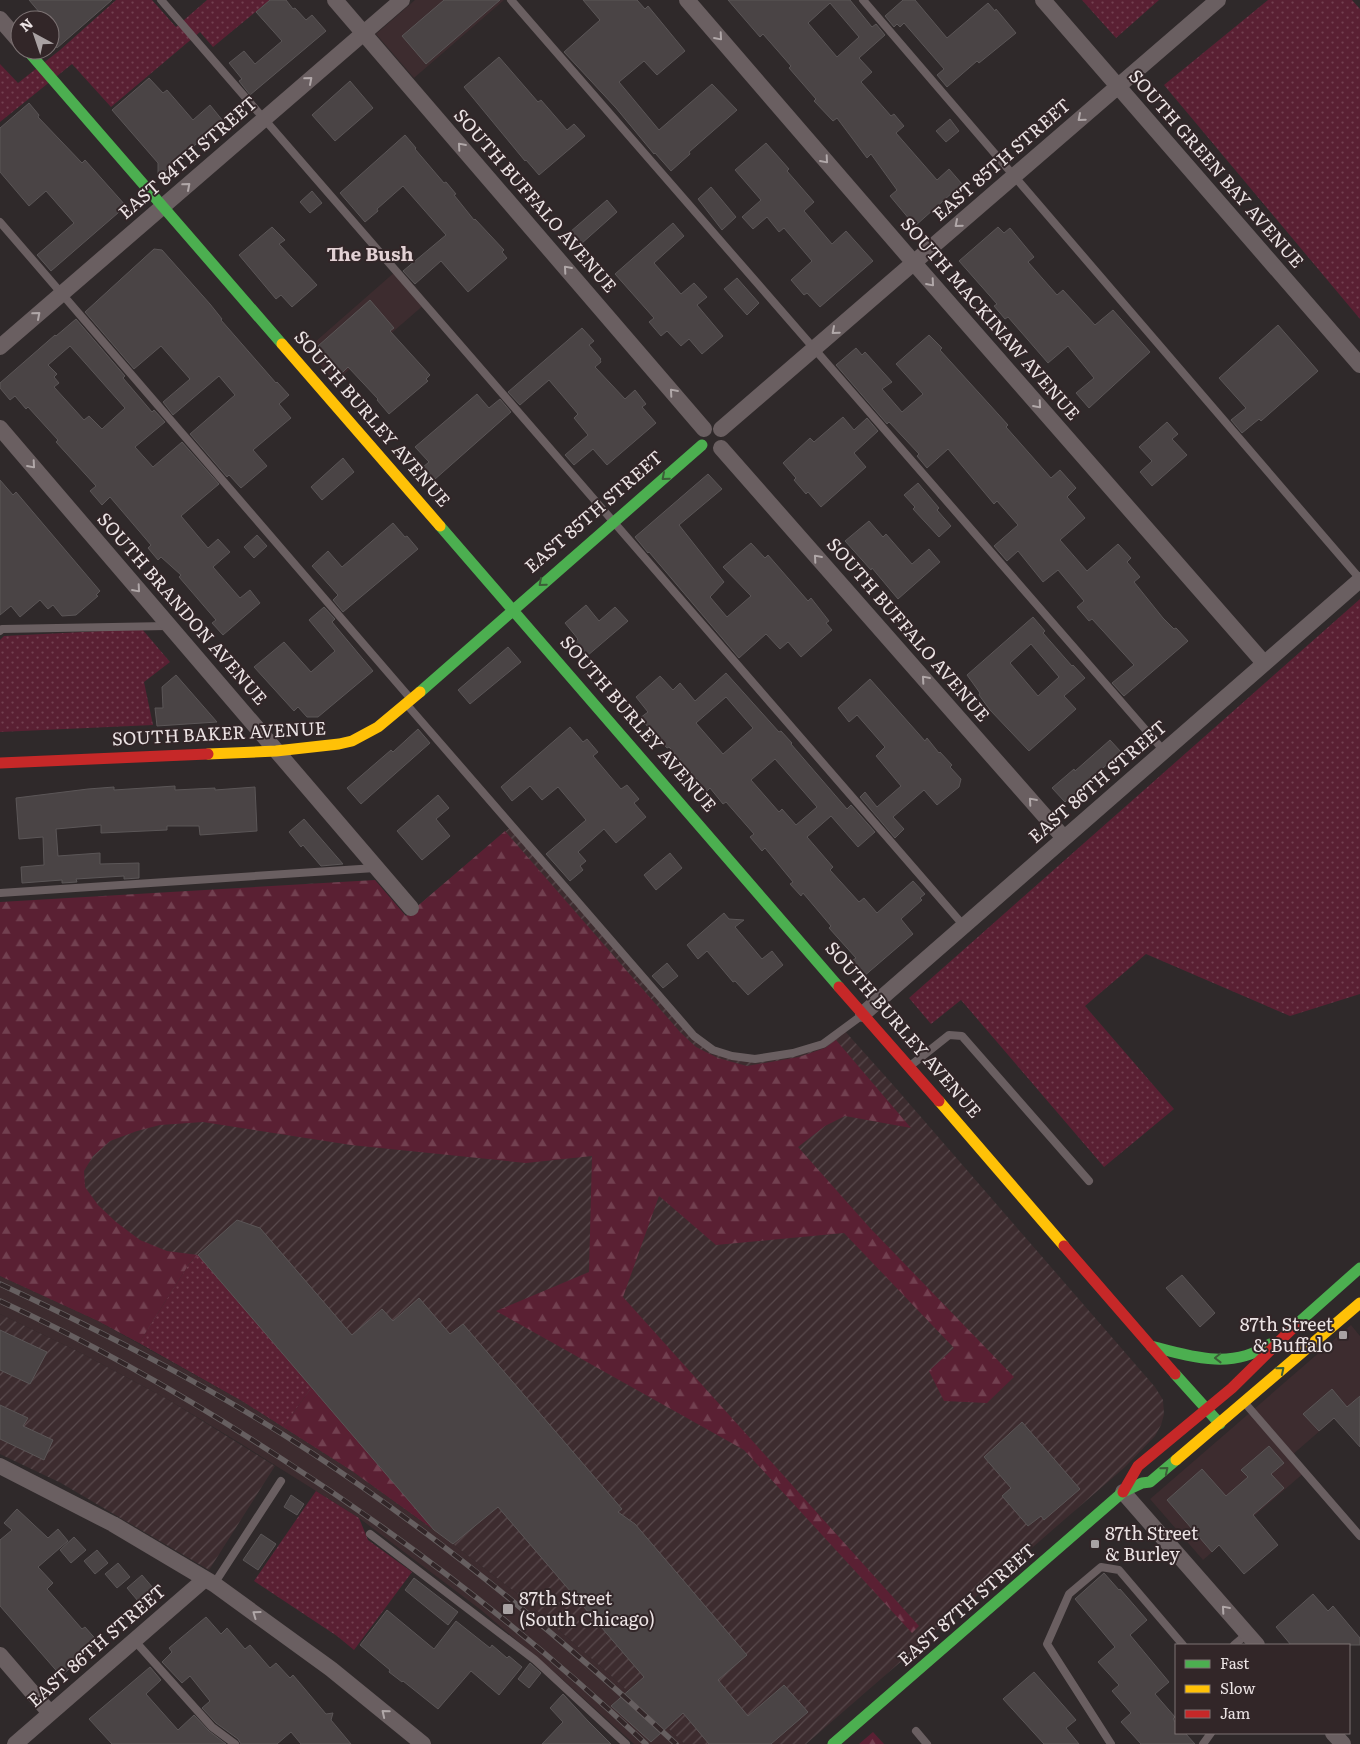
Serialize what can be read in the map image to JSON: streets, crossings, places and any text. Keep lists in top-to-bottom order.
{
  "streets": {
    "street": [
      "EAST 84TH STREET",
      "EAST 85TH STREET",
      "SOUTH GREEN BAY AVENUE",
      "SOUTH BUFFALO AVENUE",
      "SOUTH MACKINAW AVENUE",
      "SOUTH BURLEY AVENUE",
      "SOUTH BRANDON AVENUE",
      "SOUTH BAKER AVENUE",
      "EAST 86TH STREET",
      "EAST 87TH STREET"
    ]
  },
  "crossings": [
    ["EAST 84TH STREET", "SOUTH BUFFALO AVENUE"],
    ["EAST 84TH STREET", "SOUTH BURLEY AVENUE"],
    ["EAST 85TH STREET", "SOUTH GREEN BAY AVENUE"],
    ["EAST 85TH STREET", "SOUTH BUFFALO AVENUE"],
    ["EAST 85TH STREET", "SOUTH MACKINAW AVENUE"],
    ["EAST 85TH STREET", "SOUTH BURLEY AVENUE"],
    ["EAST 85TH STREET", "SOUTH BAKER AVENUE"],
    ["SOUTH BUFFALO AVENUE", "EAST 86TH STREET"],
    ["SOUTH MACKINAW AVENUE", "EAST 86TH STREET"],
    ["SOUTH BURLEY AVENUE", "SOUTH BAKER AVENUE"],
    ["SOUTH BURLEY AVENUE", "EAST 86TH STREET"],
    ["SOUTH BURLEY AVENUE", "EAST 87TH STREET"],
    ["SOUTH BRANDON AVENUE", "SOUTH BAKER AVENUE"]
  ],
  "one_way": [
    "EAST 84TH STREET",
    "EAST 85TH STREET",
    "SOUTH BUFFALO AVENUE",
    "SOUTH MACKINAW AVENUE",
    "SOUTH BRANDON AVENUE"
  ],
  "districts": ["The Bush"],
  "places": {
    "transit": ["87th Street & Buffalo", "87th Street & Burley", "87th Street (South Chicago)"]
  },
  "legend": ["Fast", "Slow", "Jam"],
  "north": "top left"
}
